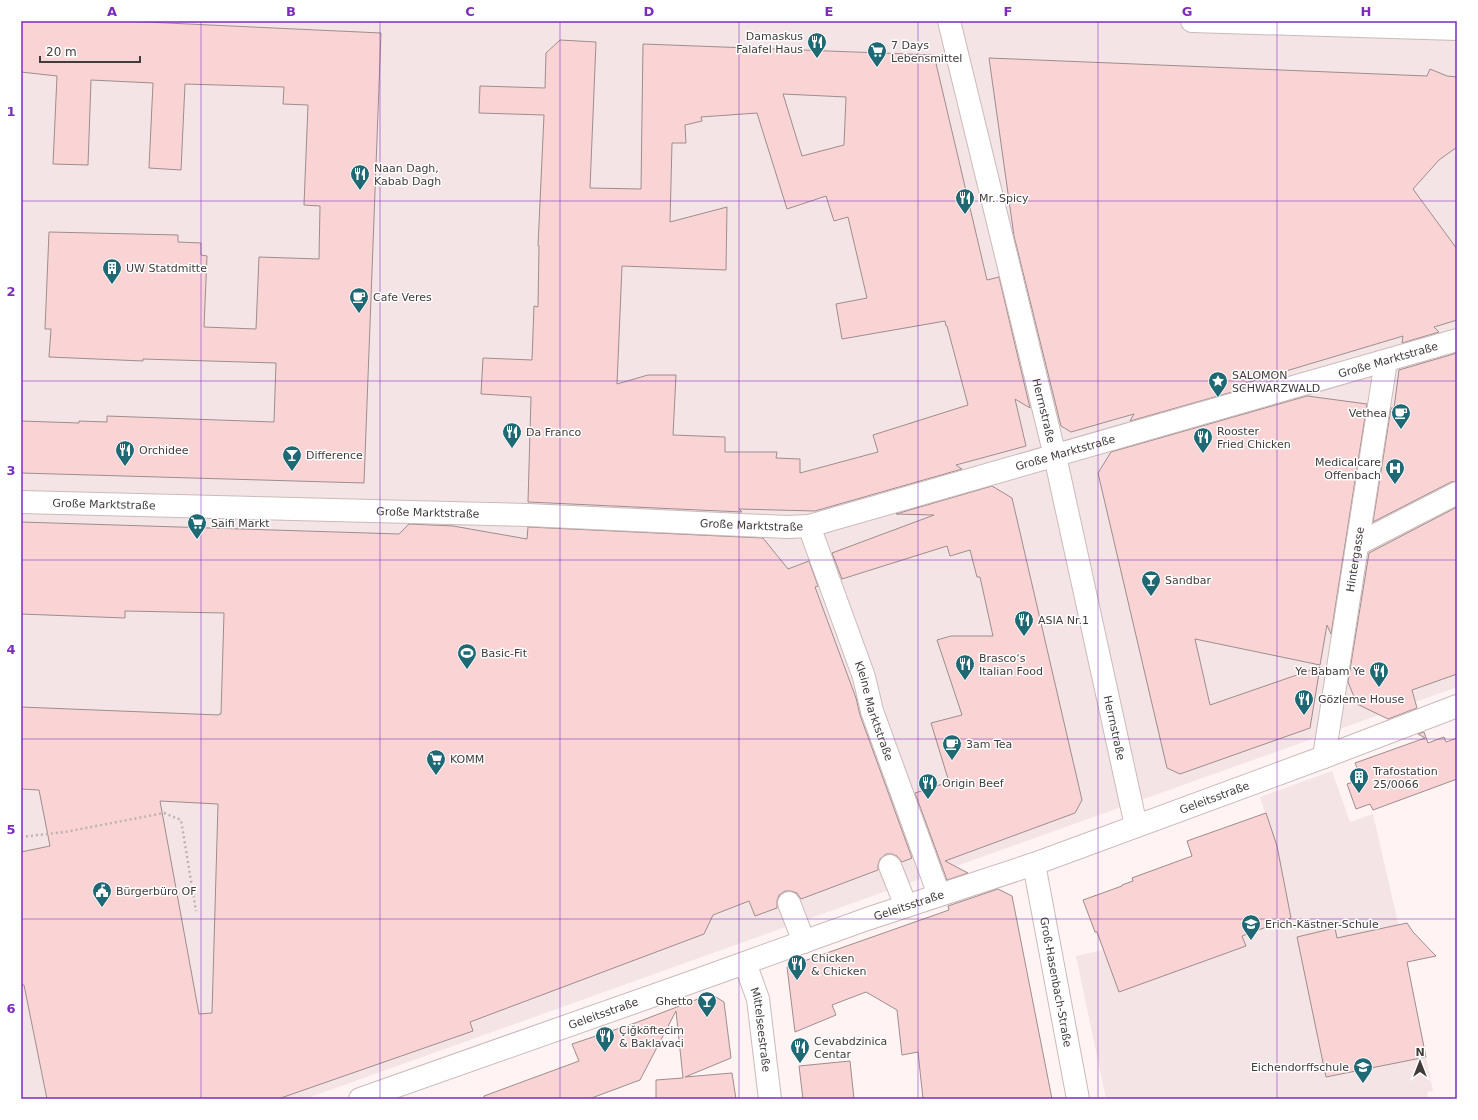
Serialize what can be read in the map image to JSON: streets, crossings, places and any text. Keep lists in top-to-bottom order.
{
  "streets": {
    "street": [
      "Große Marktstraße",
      "Herrnstraße",
      "Hintergasse",
      "Kleine Marktstraße",
      "Geleitsstraße",
      "Groß-Hasenbach-Straße",
      "Mittelseestraße"
    ]
  },
  "crossings": [
    ["Große Marktstraße", "Herrnstraße"],
    ["Große Marktstraße", "Hintergasse"],
    ["Große Marktstraße", "Kleine Marktstraße"],
    ["Herrnstraße", "Geleitsstraße"],
    ["Hintergasse", "Geleitsstraße"],
    ["Kleine Marktstraße", "Geleitsstraße"],
    ["Geleitsstraße", "Groß-Hasenbach-Straße"],
    ["Geleitsstraße", "Mittelseestraße"]
  ],
  "places": {
    "restaurant": [
      "Damaskus Falafel Haus",
      "Naan Dagh, Kabab Dagh",
      "Mr. Spicy",
      "Da Franco",
      "Rooster Fried Chicken",
      "Orchidee",
      "ASIA Nr.1",
      "Brasco‘s Italian Food",
      "Ye Babam Ye",
      "Gözleme House",
      "Origin Beef",
      "Chicken & Chicken",
      "Çiğköftecim & Baklavaci",
      "Cevabdzinica Centar"
    ],
    "supermarket": ["7 Days Lebensmittel", "Saifi Markt", "KOMM"],
    "building": ["UW Statdmitte", "Trafostation 25/0066"],
    "cafe": ["Cafe Veres", "Vethea", "3am Tea"],
    "place": ["SALOMON SCHWARZWALD"],
    "bar": ["Difference", "Sandbar", "Ghetto"],
    "hospital": ["Medicalcare Offenbach"],
    "sports": ["Basic-Fit"],
    "public building": ["Bürgerbüro OF"],
    "school or university": ["Erich-Kästner-Schule", "Eichendorffschule"]
  },
  "scale_bar": "20 m",
  "north": "top",
  "grid": {
    "columns": [
      "A",
      "B",
      "C",
      "D",
      "E",
      "F",
      "G",
      "H"
    ],
    "rows": [
      "1",
      "2",
      "3",
      "4",
      "5",
      "6"
    ]
  }
}
